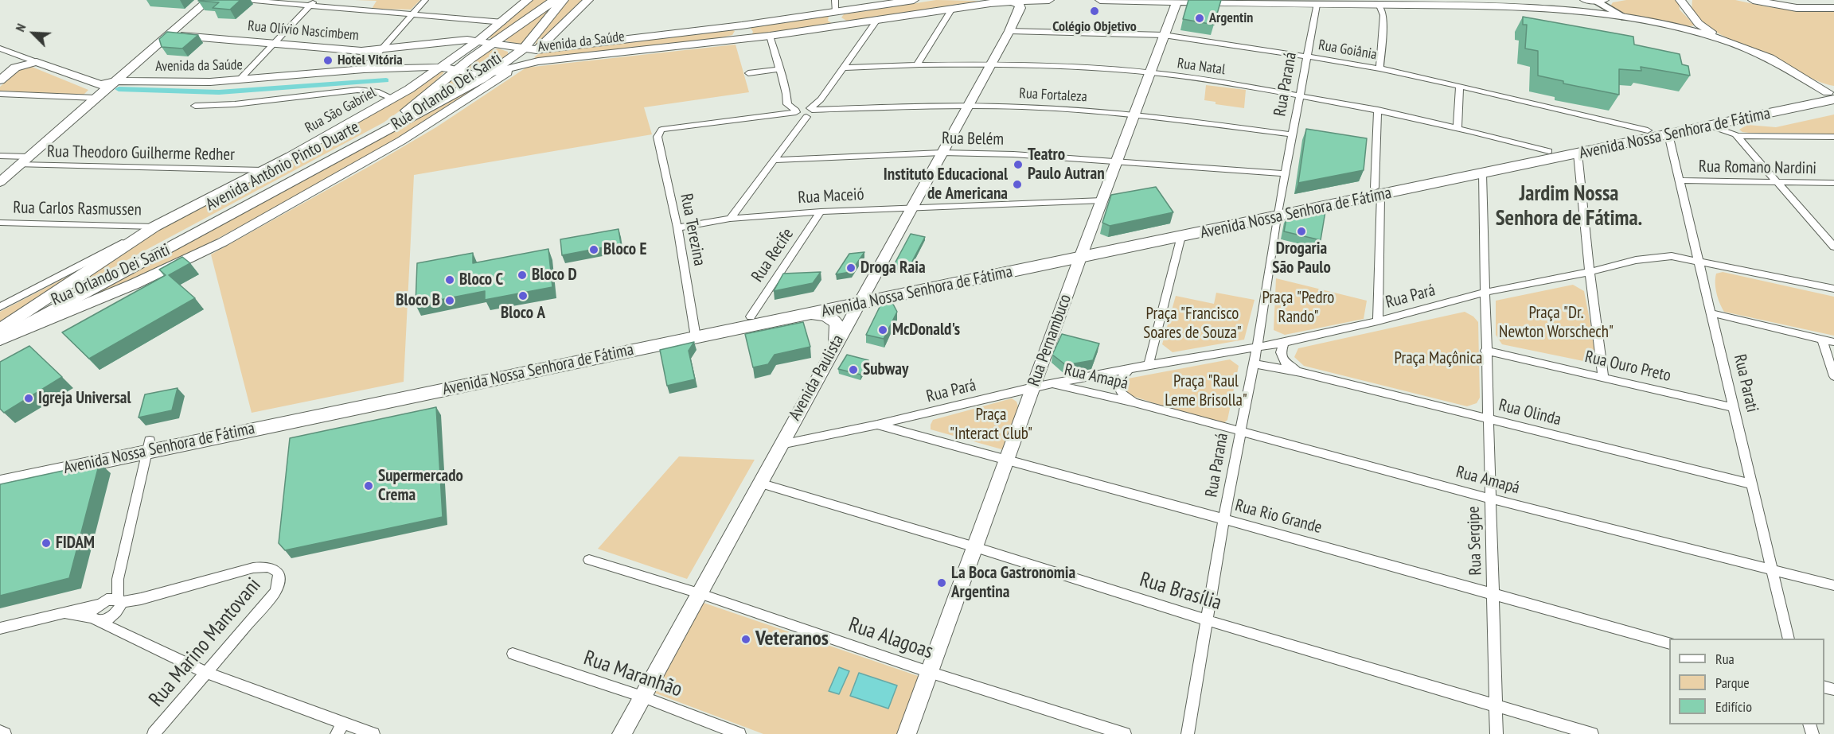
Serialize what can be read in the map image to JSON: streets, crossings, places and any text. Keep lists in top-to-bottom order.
{
  "streets": {
    "main road": [
      "Rua Olívio Nascimbem",
      "Avenida da Saúde",
      "Rua Orlando Dei Santi",
      "Rua São Gabriel",
      "Avenida Nossa Senhora de Fátima",
      "Avenida Antônio Pinto Duarte",
      "Rua Pernambuco",
      "Avenida Paulista"
    ],
    "street": [
      "Rua Goiânia",
      "Rua Natal",
      "Rua Paraná",
      "Rua Fortaleza",
      "Rua Belém",
      "Rua Theodoro Guilherme Redher",
      "Rua Romano Nardini",
      "Rua Maceió",
      "Rua Carlos Rasmussen",
      "Rua Terezina",
      "Rua Recife",
      "Rua Pará",
      "Rua Ouro Preto",
      "Rua Amapá",
      "Rua Parati",
      "Rua Olinda",
      "Rua Rio Grande",
      "Rua Sergipe",
      "Rua Brasília",
      "Rua Alagoas",
      "Rua Marino Mantovani",
      "Rua Maranhão"
    ]
  },
  "crossings": [
    ["Rua Olívio Nascimbem", "Avenida da Saúde"],
    ["Rua Olívio Nascimbem", "Rua São Gabriel"],
    ["Rua Olívio Nascimbem", "Avenida Antônio Pinto Duarte"],
    ["Avenida da Saúde", "Rua Orlando Dei Santi"],
    ["Avenida da Saúde", "Rua São Gabriel"],
    ["Avenida da Saúde", "Avenida Antônio Pinto Duarte"],
    ["Avenida da Saúde", "Avenida Paulista"],
    ["Rua Goiânia", "Rua Paraná"],
    ["Rua Goiânia", "Avenida Nossa Senhora de Fátima"],
    ["Rua Goiânia", "Rua Pernambuco"],
    ["Rua Goiânia", "Avenida Paulista"],
    ["Rua Natal", "Rua Paraná"],
    ["Rua Natal", "Avenida Nossa Senhora de Fátima"],
    ["Rua Natal", "Rua Pernambuco"],
    ["Rua Natal", "Avenida Paulista"],
    ["Rua Paraná", "Rua Fortaleza"],
    ["Rua Paraná", "Avenida Nossa Senhora de Fátima"],
    ["Rua Paraná", "Rua Belém"],
    ["Rua Paraná", "Rua Pará"],
    ["Rua Paraná", "Rua Amapá"],
    ["Rua Paraná", "Rua Olinda"],
    ["Rua Paraná", "Rua Rio Grande"],
    ["Rua Paraná", "Rua Brasília"],
    ["Rua Orlando Dei Santi", "Avenida Antônio Pinto Duarte"],
    ["Rua Fortaleza", "Rua Terezina"],
    ["Rua Fortaleza", "Rua Pernambuco"],
    ["Rua Fortaleza", "Avenida Paulista"],
    ["Rua São Gabriel", "Rua Theodoro Guilherme Redher"],
    ["Rua São Gabriel", "Avenida Antônio Pinto Duarte"],
    ["Rua São Gabriel", "Rua Carlos Rasmussen"],
    ["Avenida Nossa Senhora de Fátima", "Rua Terezina"],
    ["Avenida Nossa Senhora de Fátima", "Rua Recife"],
    ["Avenida Nossa Senhora de Fátima", "Rua Pernambuco"],
    ["Avenida Nossa Senhora de Fátima", "Avenida Paulista"],
    ["Avenida Nossa Senhora de Fátima", "Rua Parati"],
    ["Avenida Nossa Senhora de Fátima", "Rua Sergipe"],
    ["Rua Belém", "Rua Pernambuco"],
    ["Rua Belém", "Avenida Paulista"],
    ["Rua Romano Nardini", "Rua Parati"],
    ["Rua Maceió", "Rua Terezina"],
    ["Rua Maceió", "Rua Recife"],
    ["Rua Maceió", "Rua Pernambuco"],
    ["Rua Maceió", "Avenida Paulista"],
    ["Rua Pará", "Rua Pernambuco"],
    ["Rua Pará", "Rua Amapá"],
    ["Rua Pará", "Avenida Paulista"],
    ["Rua Pará", "Rua Parati"],
    ["Rua Pará", "Rua Olinda"],
    ["Rua Pará", "Rua Rio Grande"],
    ["Rua Pará", "Rua Sergipe"],
    ["Rua Pernambuco", "Rua Rio Grande"],
    ["Rua Pernambuco", "Rua Brasília"],
    ["Rua Pernambuco", "Rua Alagoas"],
    ["Rua Ouro Preto", "Rua Parati"],
    ["Rua Ouro Preto", "Rua Sergipe"],
    ["Rua Amapá", "Rua Parati"],
    ["Rua Amapá", "Rua Sergipe"],
    ["Avenida Paulista", "Rua Brasília"],
    ["Avenida Paulista", "Rua Alagoas"],
    ["Avenida Paulista", "Rua Maranhão"],
    ["Rua Parati", "Rua Olinda"],
    ["Rua Olinda", "Rua Sergipe"],
    ["Rua Rio Grande", "Rua Sergipe"],
    ["Rua Sergipe", "Rua Brasília"]
  ],
  "districts": ["Jardim Nossa Senhora de Fátima."],
  "parks": [
    "Praça \"Pedro Rando\"",
    "Praça \"Dr. Newton Worschech\"",
    "Praça \"Francisco Soares de Souza\"",
    "Praça Maçônica",
    "Praça \"Raul Leme Brisolla\"",
    "Praça \"Interact Club\""
  ],
  "places": [
    "Colégio Objetivo",
    "Argentin",
    "Hotel Vitória",
    "Teatro Paulo Autran",
    "Instituto Educacional de Americana",
    "Drogaria São Paulo",
    "Bloco E",
    "Droga Raia",
    "Bloco D",
    "Bloco C",
    "Bloco A",
    "Bloco B",
    "McDonald's",
    "Subway",
    "Igreja Universal",
    "Supermercado Crema",
    "FIDAM",
    "La Boca Gastronomia Argentina",
    "Veteranos"
  ],
  "legend": ["Rua", "Parque", "Edifício"],
  "north": "top left"
}
